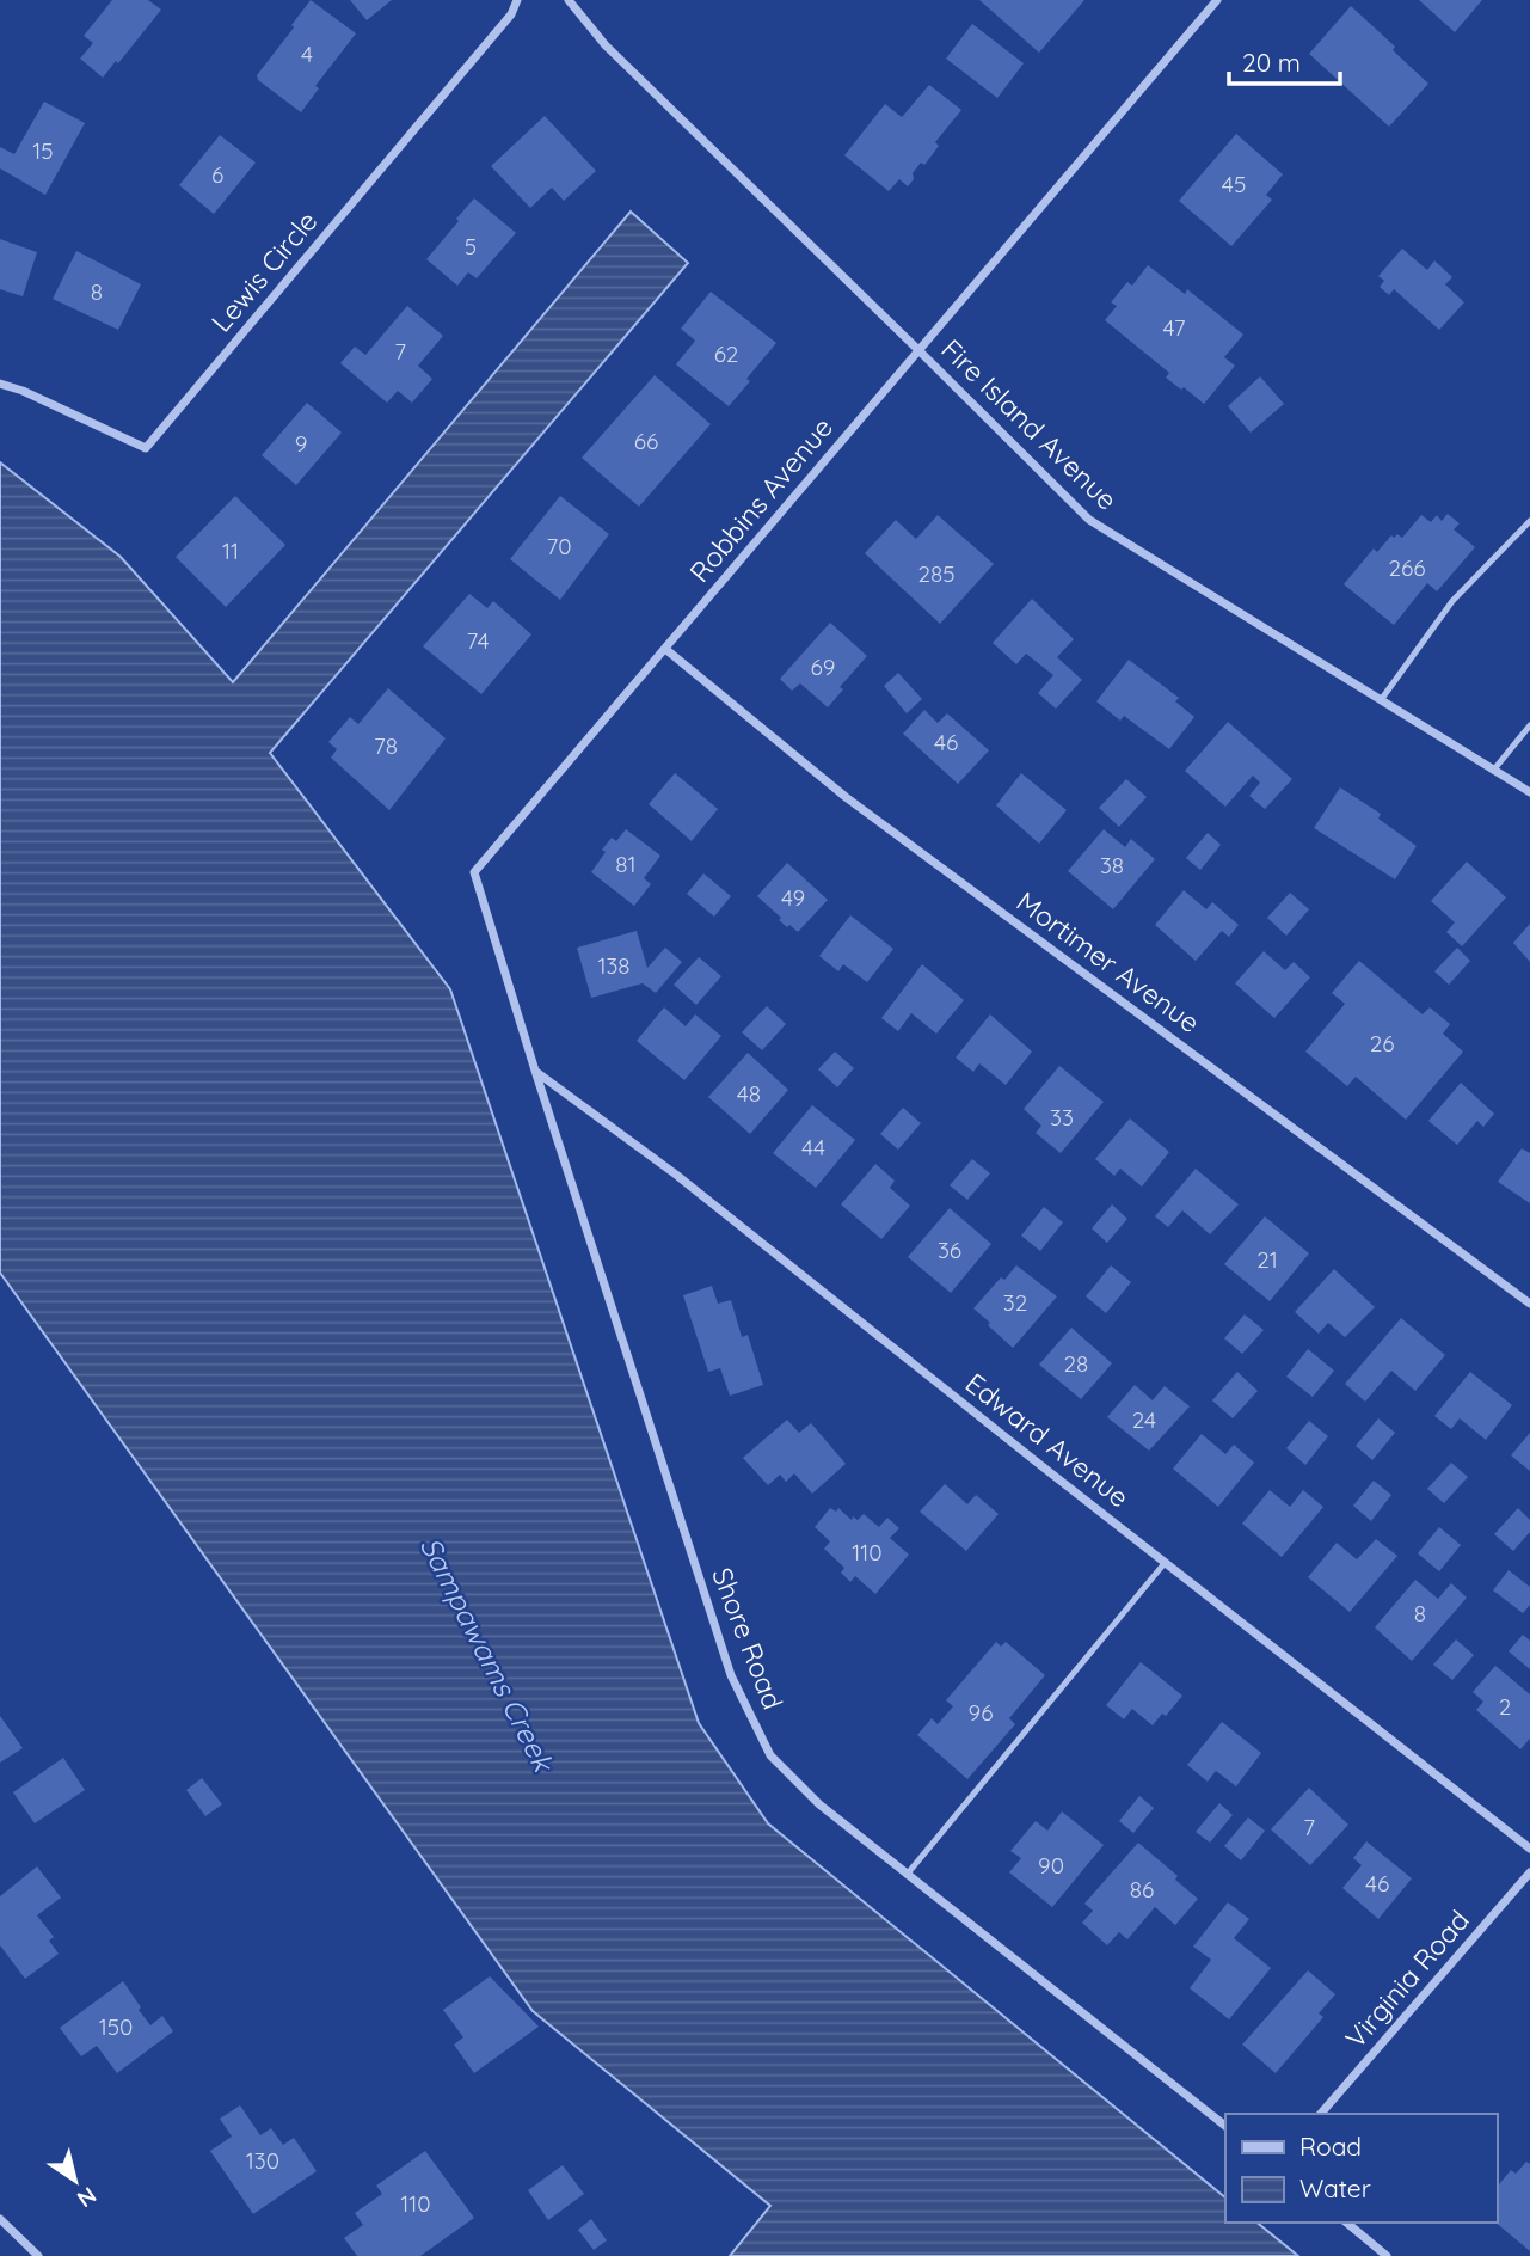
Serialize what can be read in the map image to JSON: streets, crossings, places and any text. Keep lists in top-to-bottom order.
{
  "streets": {
    "street": [
      "Lewis Circle",
      "Fire Island Avenue",
      "Robbins Avenue",
      "Mortimer Avenue",
      "Edward Avenue",
      "Shore Road",
      "Virginia Road"
    ]
  },
  "crossings": [
    ["Fire Island Avenue", "Robbins Avenue"],
    ["Robbins Avenue", "Mortimer Avenue"],
    ["Robbins Avenue", "Edward Avenue"],
    ["Robbins Avenue", "Shore Road"],
    ["Edward Avenue", "Shore Road"]
  ],
  "water": ["Sampawams Creek"],
  "house_numbers": [
    "4",
    "15",
    "6",
    "45",
    "5",
    "8",
    "47",
    "7",
    "62",
    "66",
    "9",
    "70",
    "11",
    "266",
    "285",
    "74",
    "69",
    "46",
    "78",
    "81",
    "38",
    "49",
    "138",
    "26",
    "48",
    "33",
    "44",
    "36",
    "21",
    "32",
    "28",
    "24",
    "110",
    "8",
    "2",
    "96",
    "7",
    "90",
    "46",
    "86",
    "150",
    "130",
    "110"
  ],
  "legend": ["Road", "Water"],
  "scale_bar": "20 m",
  "north": "bottom right"
}
